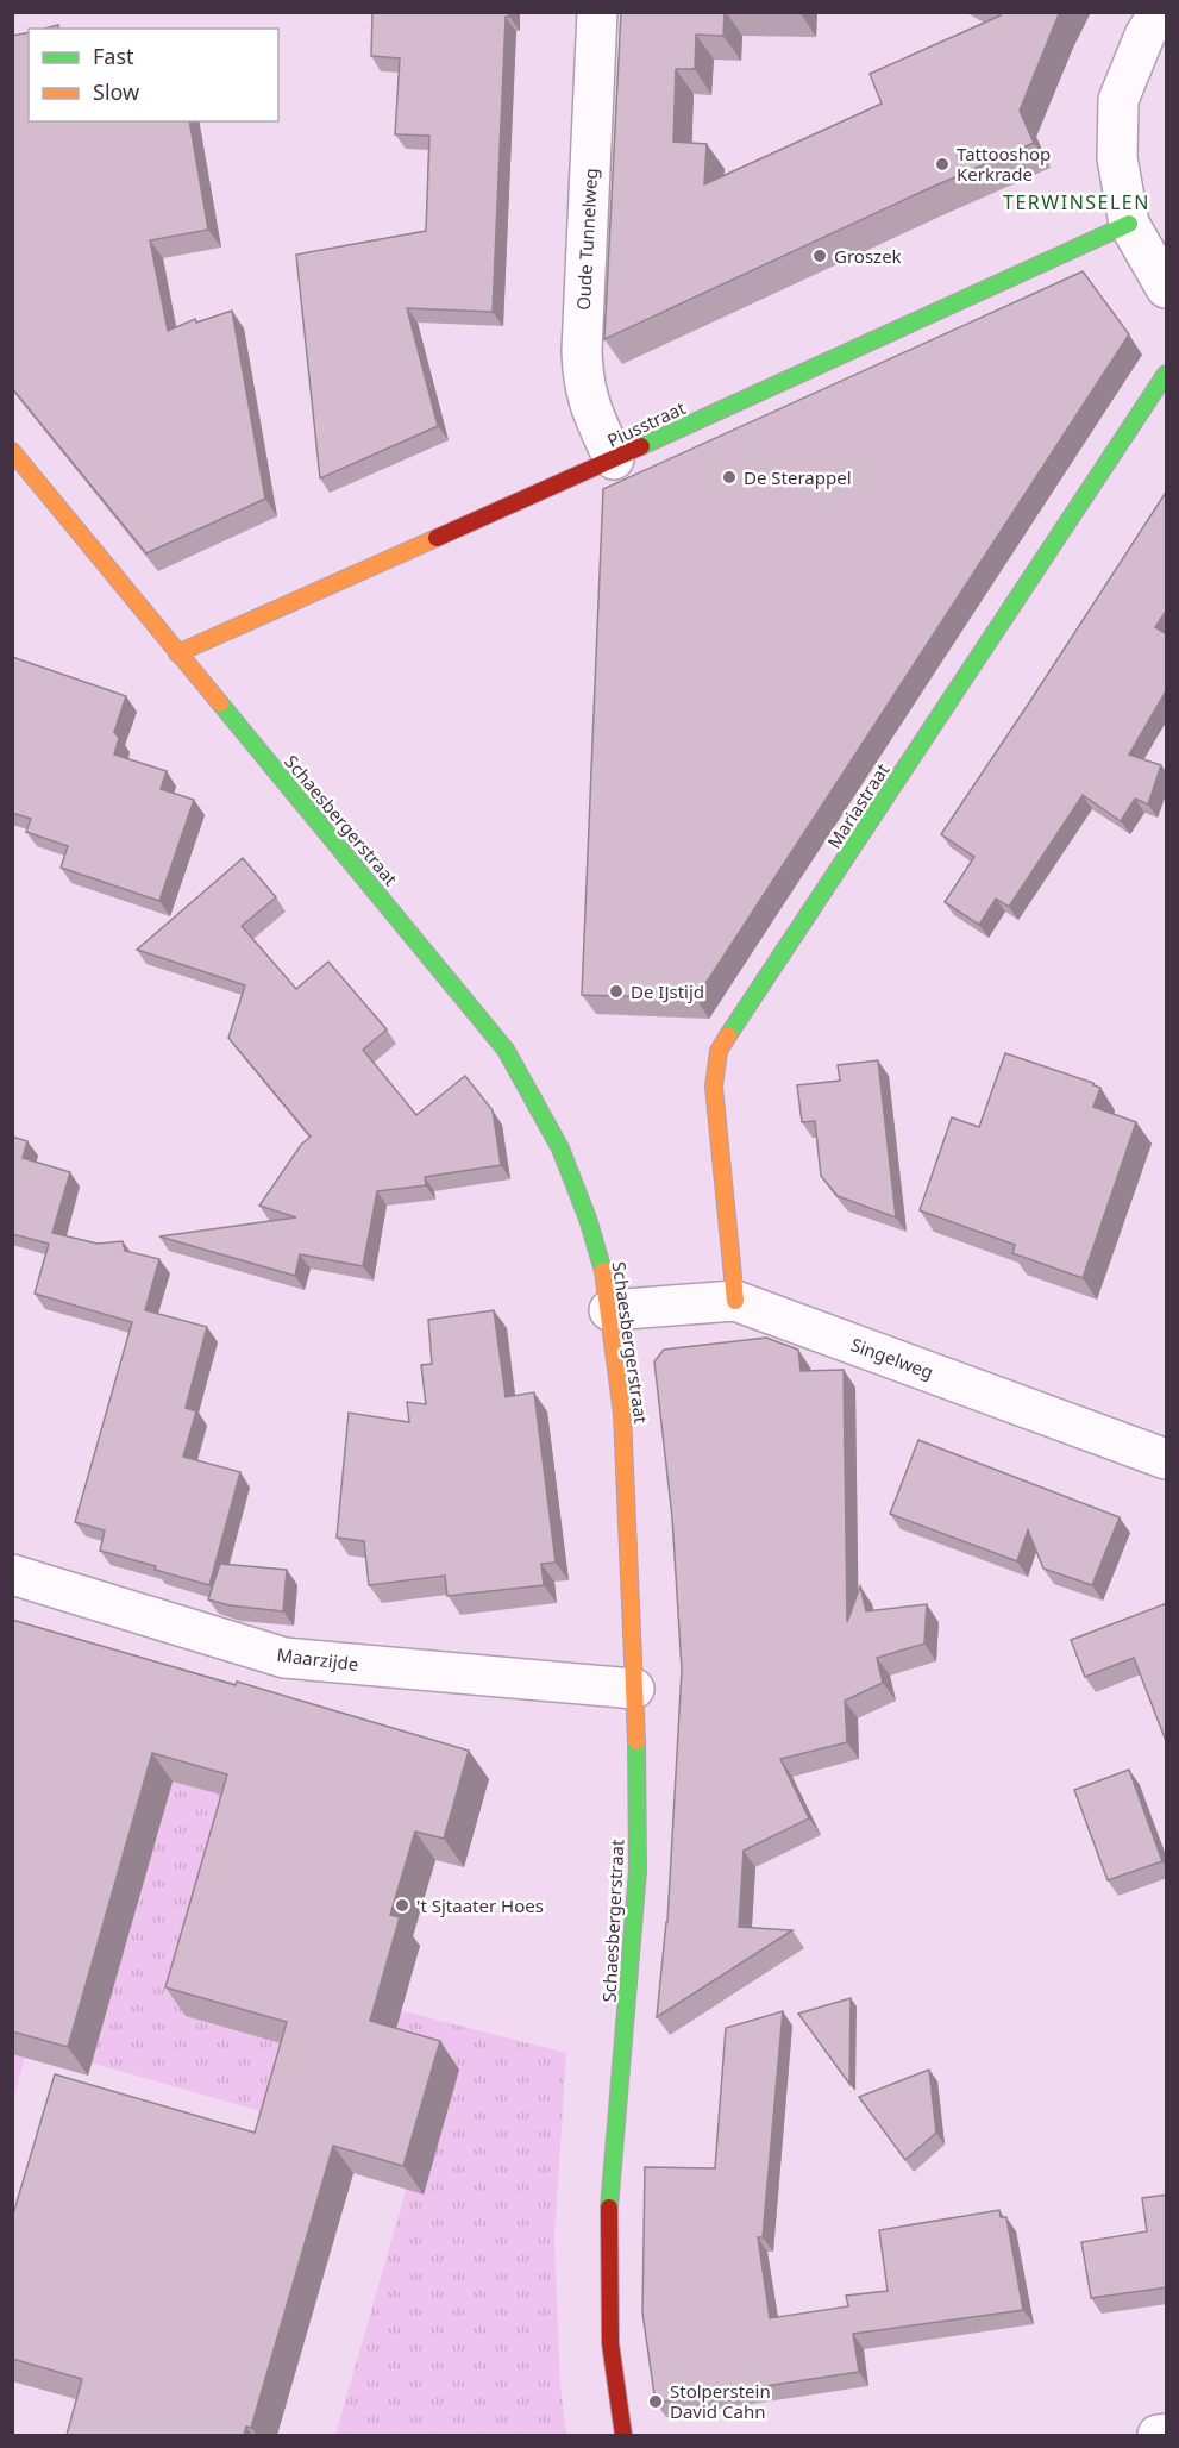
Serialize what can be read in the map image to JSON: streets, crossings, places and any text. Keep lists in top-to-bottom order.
{
  "streets": {
    "street": [
      "Oude Tunnelweg",
      "Piusstraat",
      "Mariastraat",
      "Schaesbergerstraat",
      "Singelweg",
      "Maarzijde"
    ]
  },
  "crossings": [
    ["Oude Tunnelweg", "Piusstraat"],
    ["Piusstraat", "Schaesbergerstraat"],
    ["Mariastraat", "Singelweg"],
    ["Schaesbergerstraat", "Singelweg"],
    ["Schaesbergerstraat", "Maarzijde"]
  ],
  "districts": ["TERWINSELEN"],
  "places": [
    "Tattooshop Kerkrade",
    "Groszek",
    "De Sterappel",
    "De IJstijd",
    "'t Sjtaater Hoes",
    "Stolperstein David Cahn"
  ],
  "legend": ["Fast", "Slow"]
}
